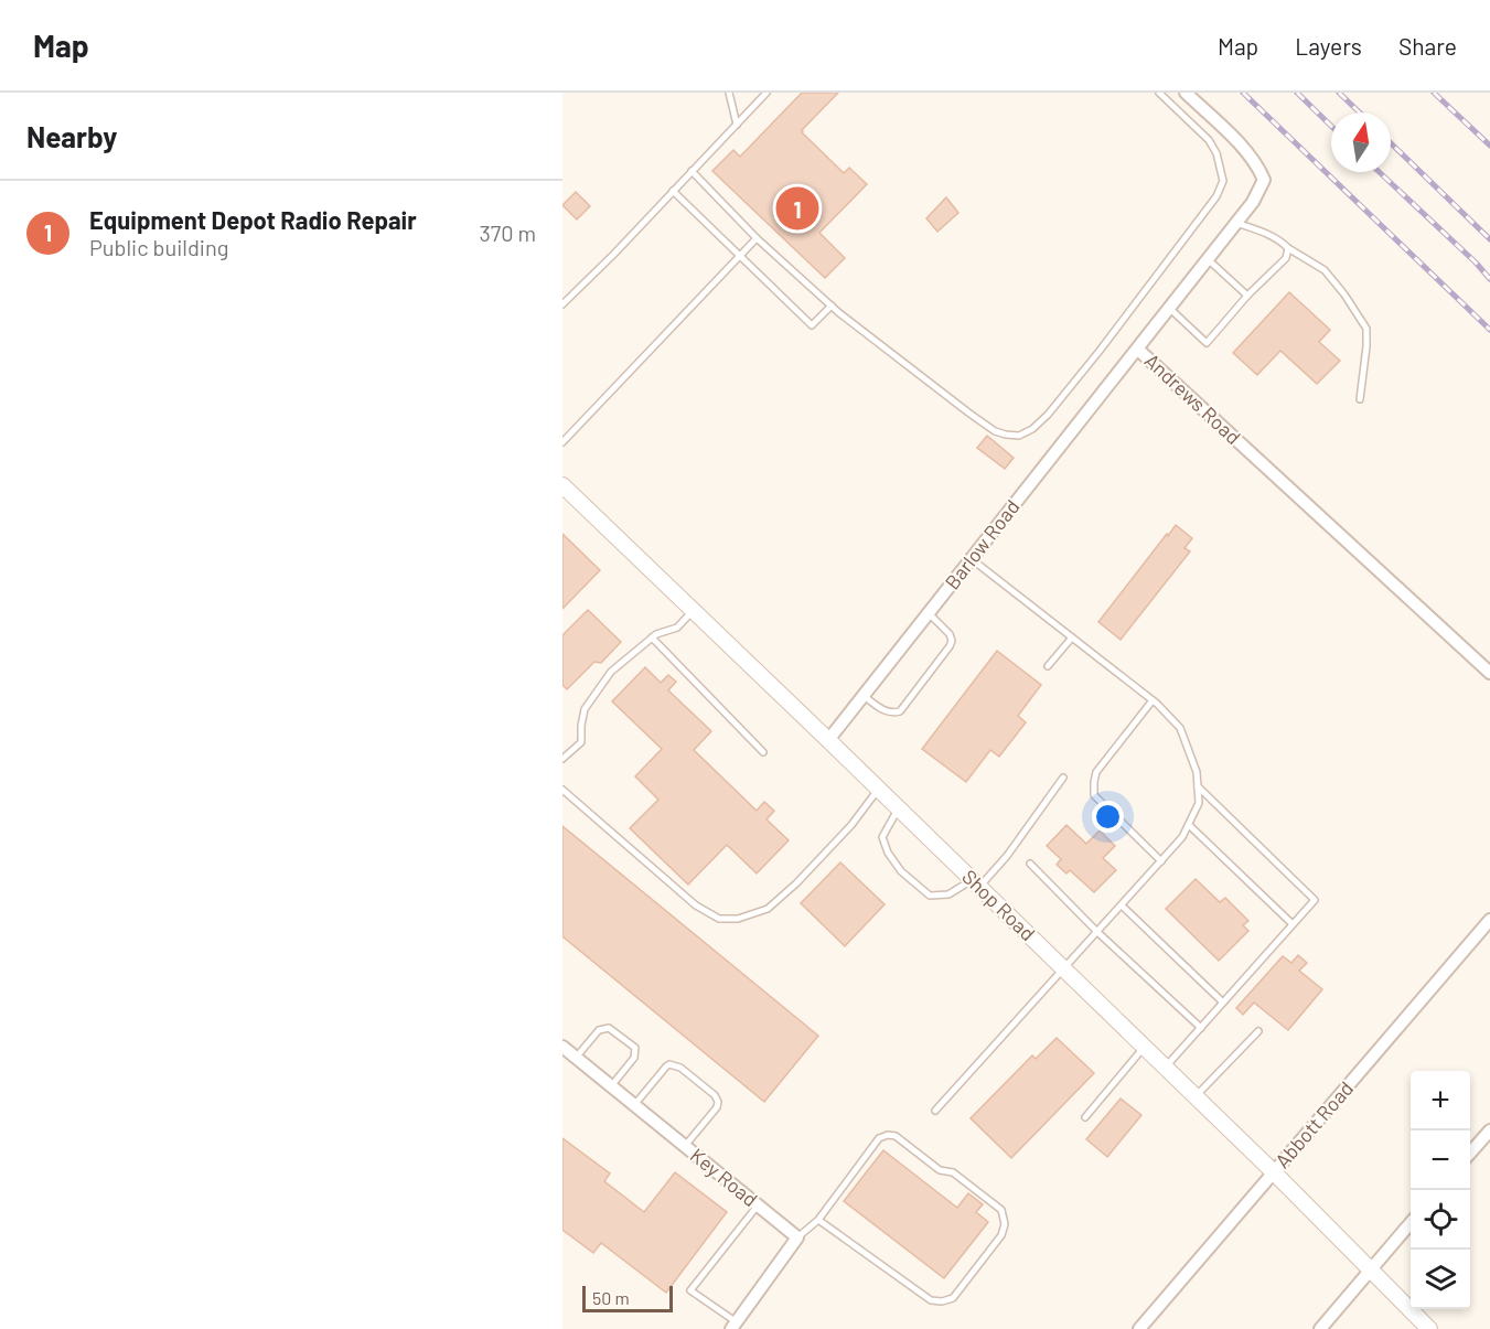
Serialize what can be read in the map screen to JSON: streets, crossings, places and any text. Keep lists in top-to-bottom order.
{
  "streets": {
    "street": [
      "Andrews Road",
      "Barlow Road",
      "Shop Road",
      "Abbott Road",
      "Key Road"
    ]
  },
  "crossings": [
    ["Andrews Road", "Barlow Road"],
    ["Barlow Road", "Shop Road"],
    ["Shop Road", "Abbott Road"]
  ],
  "scale_bar": "50 m",
  "north": "top",
  "page": {
    "header": "Map",
    "nav": ["Map", "Layers", "Share"],
    "heading": "Nearby",
    "list": [
      {
        "mark": "1",
        "name": "Equipment Depot Radio Repair",
        "note": "Public building",
        "value": "370 m"
      }
    ],
    "pins": "1",
    "map_buttons": ["+", "−"],
    "scale": "50 m"
  }
}
